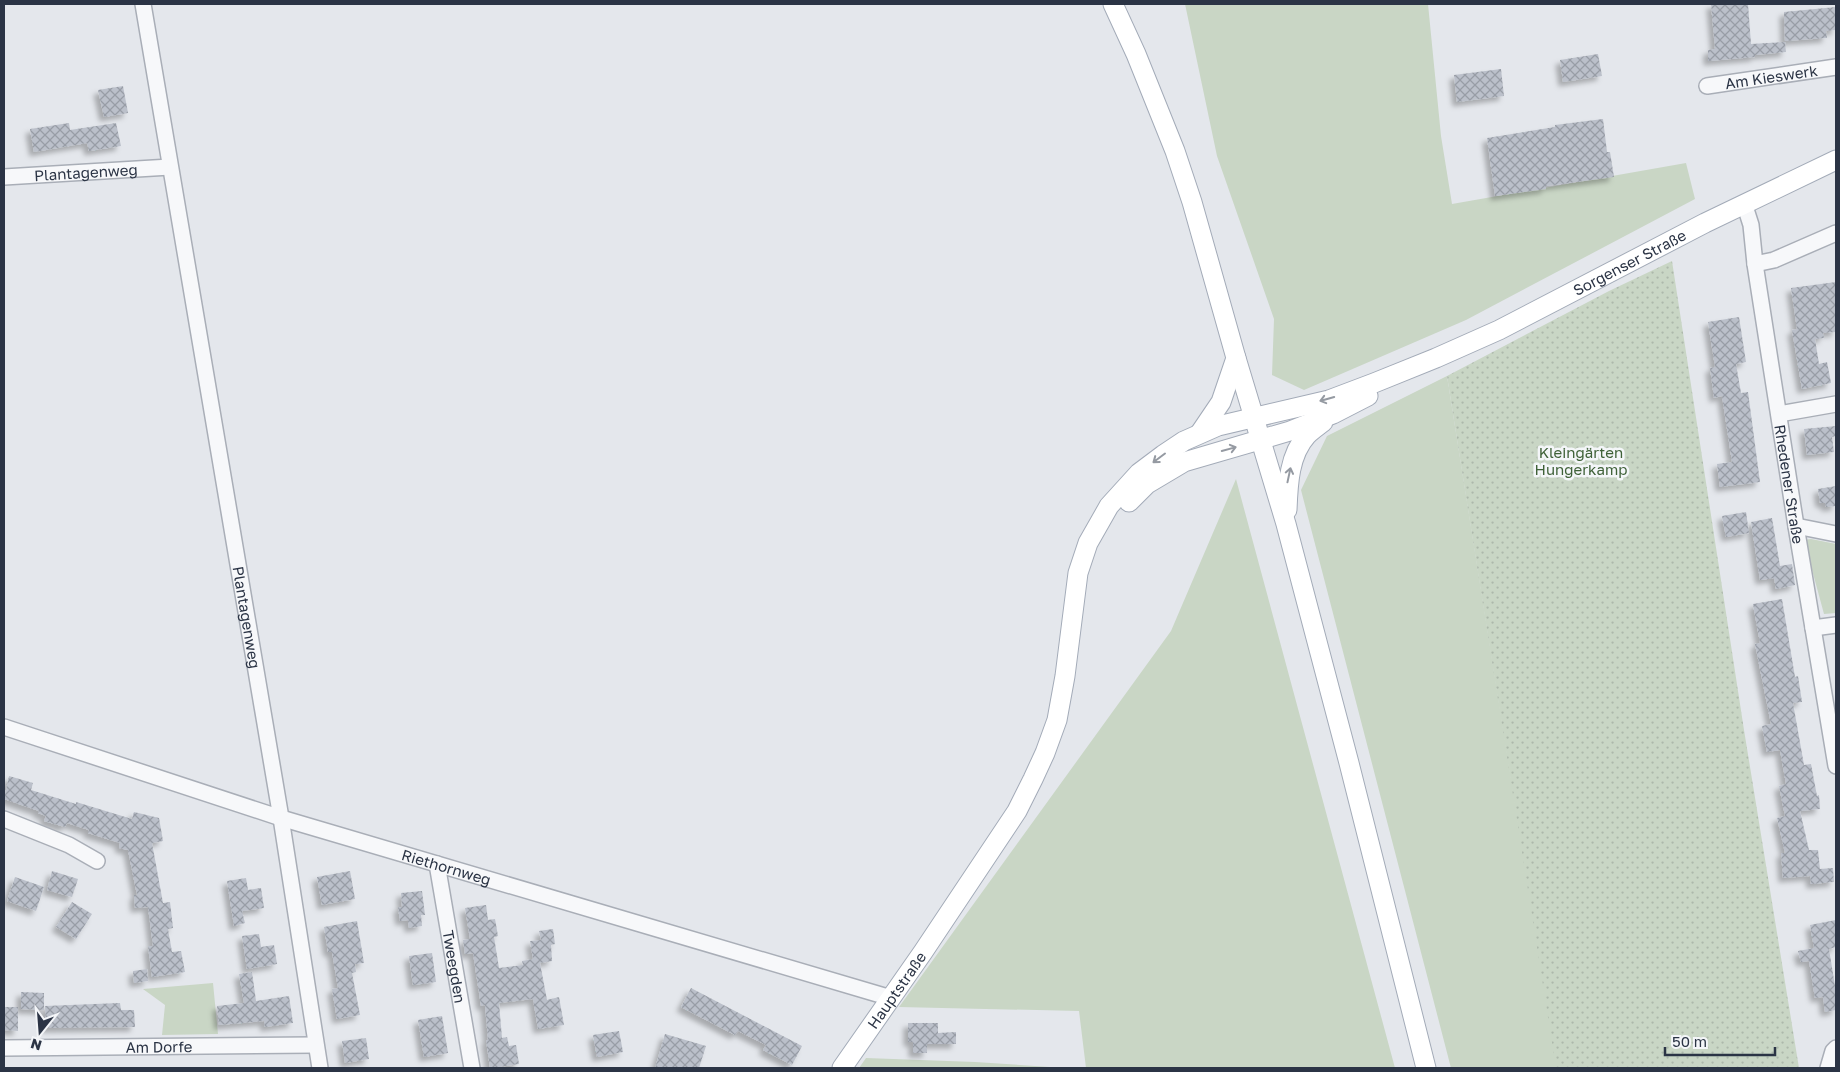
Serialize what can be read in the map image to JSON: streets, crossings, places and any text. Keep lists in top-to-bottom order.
{
  "streets": {
    "main road": ["Sorgenser Straße", "Hauptstraße"],
    "street": [
      "Am Kieswerk",
      "Plantagenweg",
      "Rhedener Straße",
      "Riethornweg",
      "Tweegden",
      "Am Dorfe"
    ]
  },
  "crossings": [
    ["Plantagenweg", "Riethornweg"],
    ["Plantagenweg", "Am Dorfe"],
    ["Sorgenser Straße", "Rhedener Straße"],
    ["Riethornweg", "Tweegden"],
    ["Riethornweg", "Hauptstraße"]
  ],
  "parks": ["Kleingärten Hungerkamp"],
  "scale_bar": "50 m",
  "north": "bottom"
}
